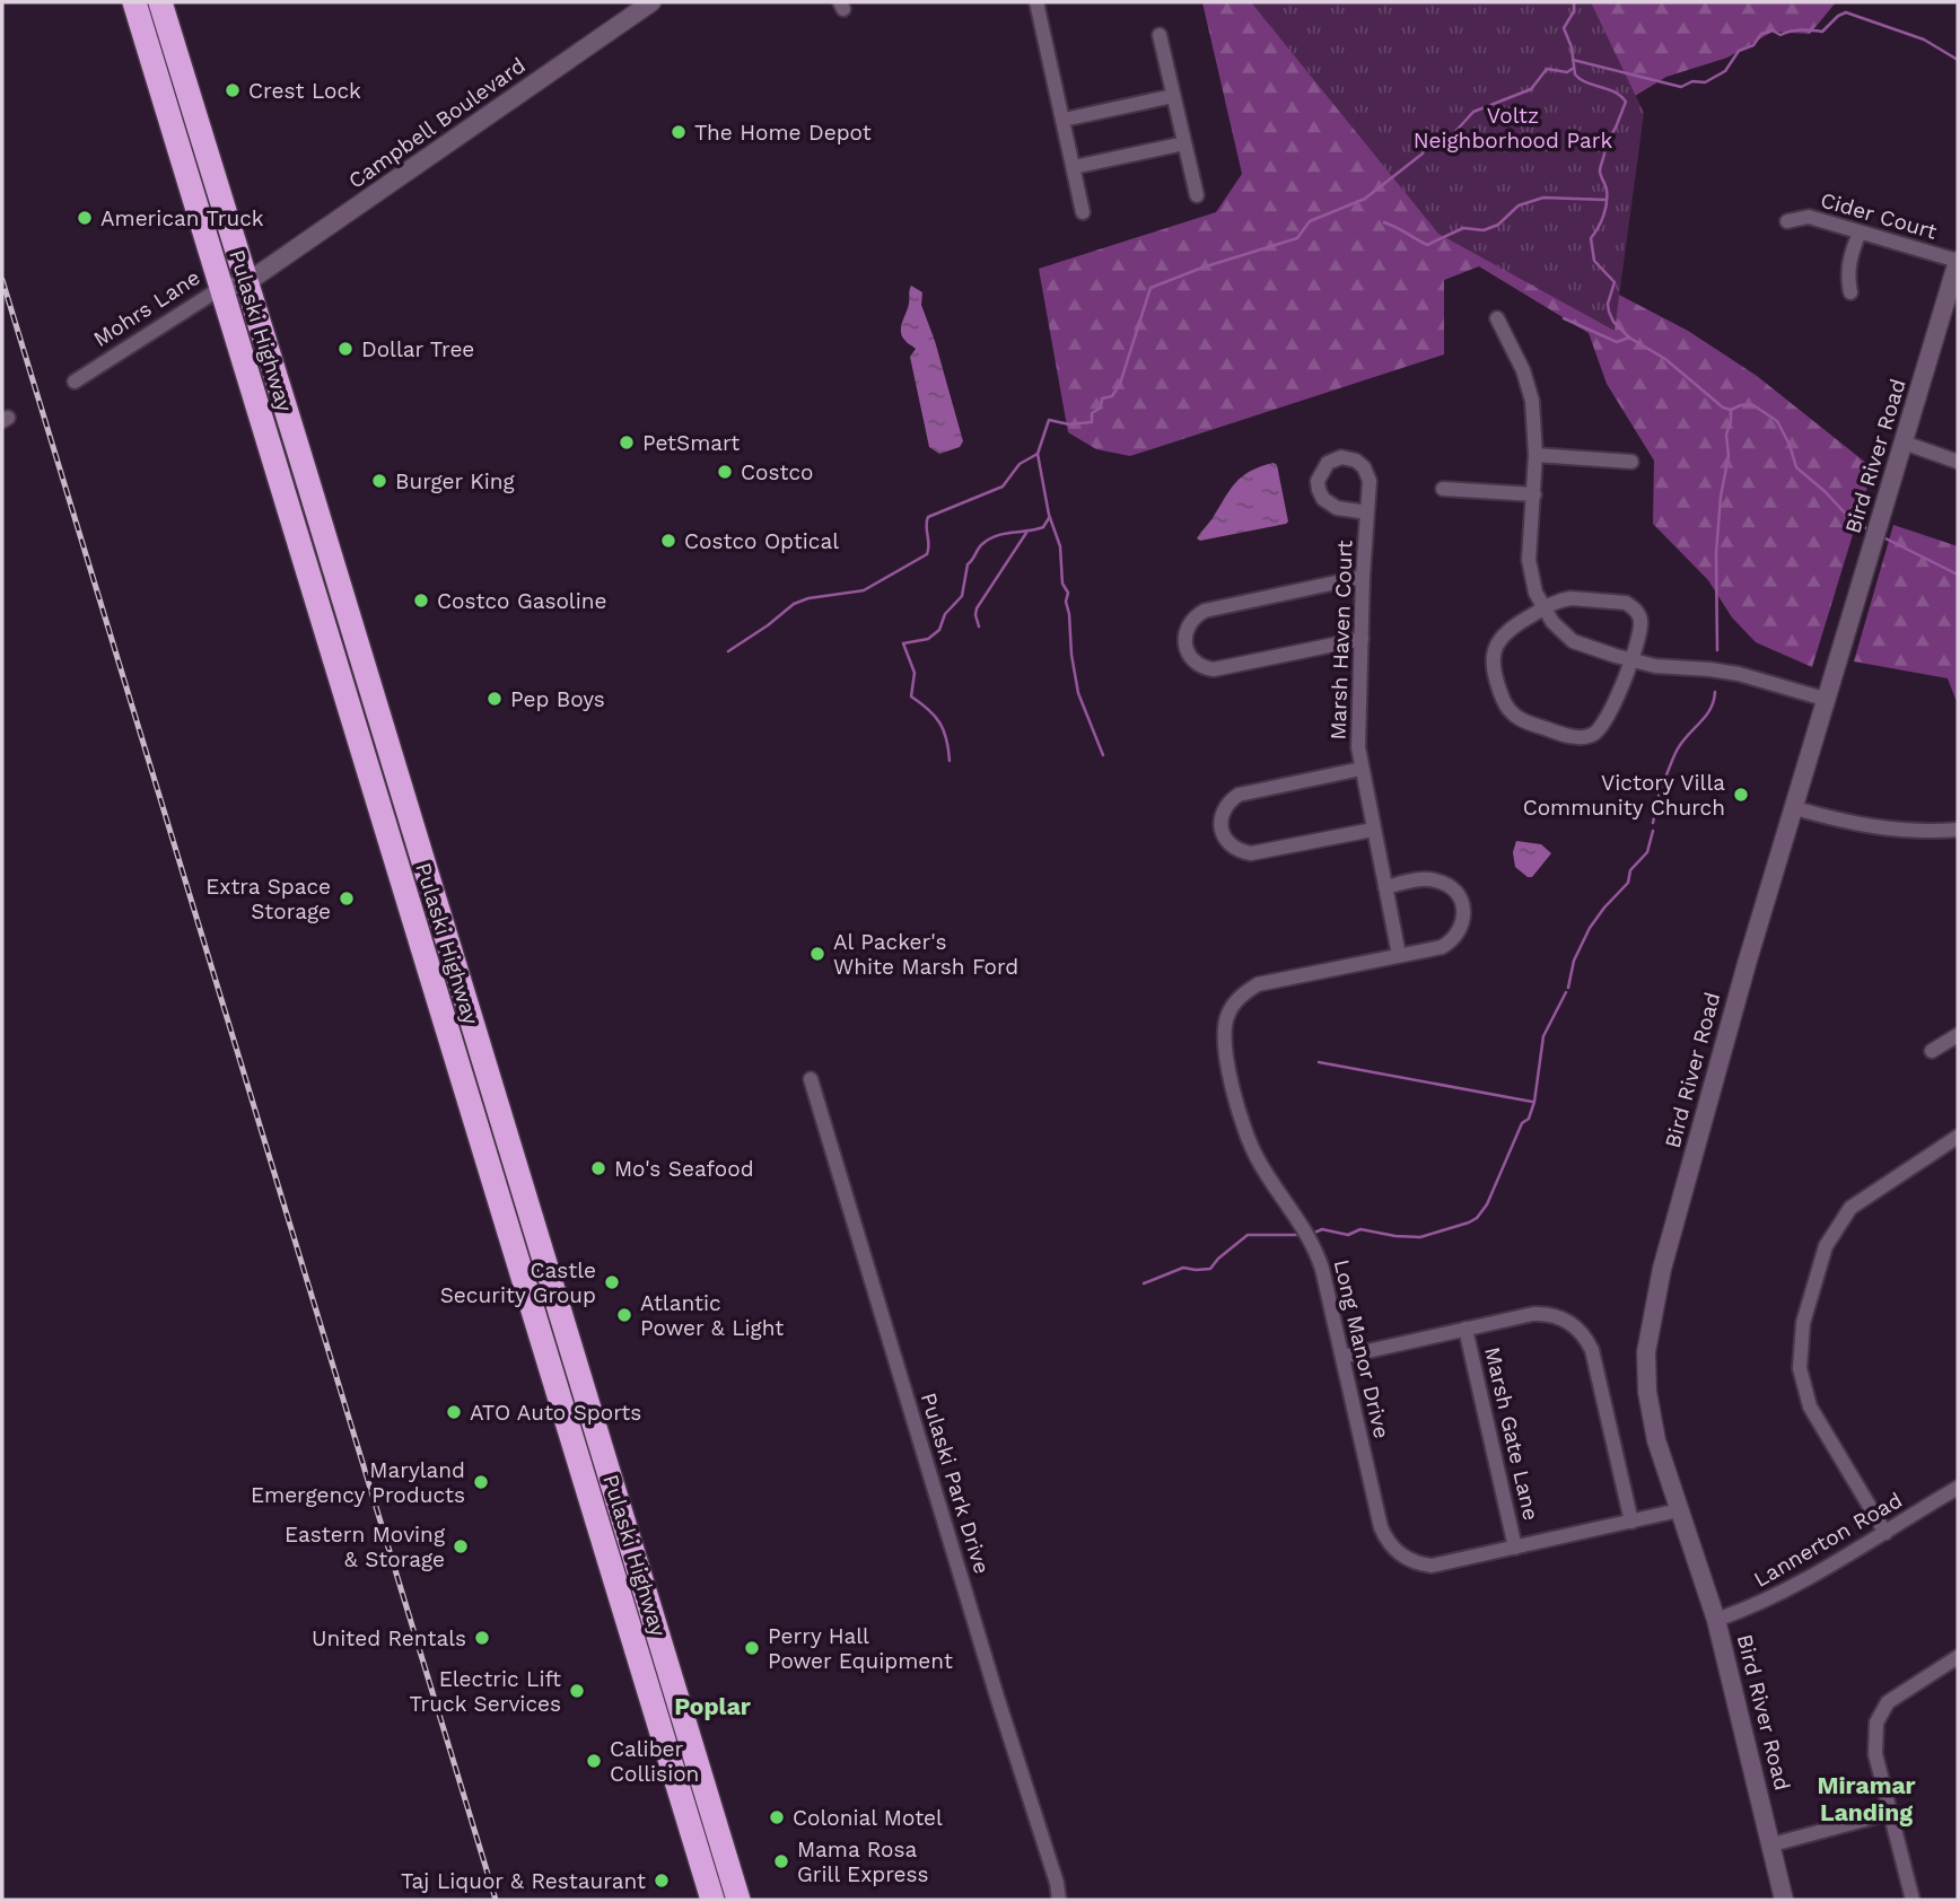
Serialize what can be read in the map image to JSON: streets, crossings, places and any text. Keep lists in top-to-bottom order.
{
  "streets": {
    "highway": ["Pulaski Highway"],
    "street": [
      "Campbell Boulevard",
      "Cider Court",
      "Mohrs Lane",
      "Bird River Road",
      "Marsh Haven Court",
      "Long Manor Drive",
      "Marsh Gate Lane",
      "Pulaski Park Drive",
      "Lannerton Road"
    ]
  },
  "crossings": [
    ["Campbell Boulevard", "Mohrs Lane"],
    ["Campbell Boulevard", "Pulaski Highway"],
    ["Cider Court", "Bird River Road"],
    ["Mohrs Lane", "Pulaski Highway"],
    ["Bird River Road", "Long Manor Drive"],
    ["Bird River Road", "Lannerton Road"],
    ["Marsh Haven Court", "Long Manor Drive"],
    ["Long Manor Drive", "Marsh Gate Lane"]
  ],
  "districts": ["Poplar", "Miramar Landing"],
  "parks": ["Voltz Neighborhood Park"],
  "places": [
    "Crest Lock",
    "The Home Depot",
    "American Truck",
    "Dollar Tree",
    "PetSmart",
    "Costco",
    "Burger King",
    "Costco Optical",
    "Costco Gasoline",
    "Pep Boys",
    "Victory Villa Community Church",
    "Extra Space Storage",
    "Al Packer's White Marsh Ford",
    "Mo's Seafood",
    "Castle Security Group",
    "Atlantic Power & Light",
    "ATO Auto Sports",
    "Maryland Emergency Products",
    "Eastern Moving & Storage",
    "United Rentals",
    "Perry Hall Power Equipment",
    "Electric Lift Truck Services",
    "Caliber Collision",
    "Colonial Motel",
    "Mama Rosa Grill Express",
    "Taj Liquor & Restaurant"
  ]
}
